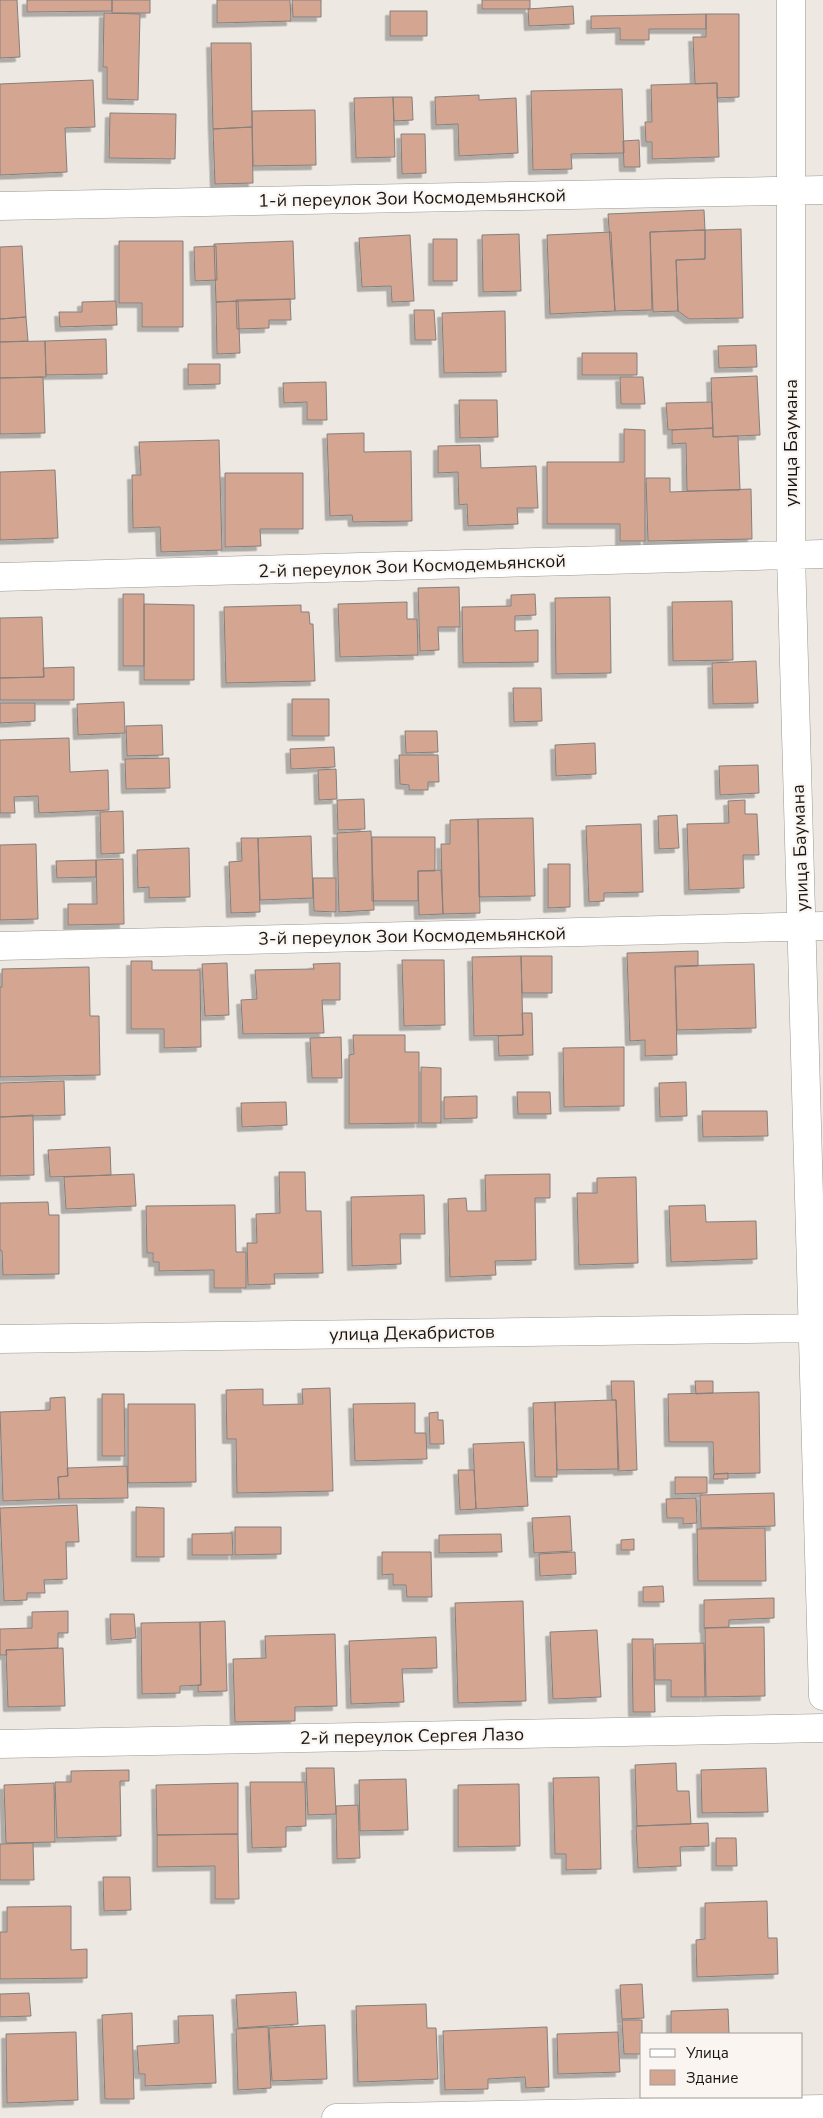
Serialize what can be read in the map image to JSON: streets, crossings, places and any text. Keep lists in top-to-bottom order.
{
  "streets": {
    "street": [
      "1-й переулок Зои Космодемьянской",
      "улица Баумана",
      "2-й переулок Зои Космодемьянской",
      "3-й переулок Зои Космодемьянской",
      "улица Декабристов",
      "2-й переулок Сергея Лазо"
    ]
  },
  "crossings": [
    ["1-й переулок Зои Космодемьянской", "улица Баумана"],
    ["улица Баумана", "2-й переулок Зои Космодемьянской"],
    ["улица Баумана", "3-й переулок Зои Космодемьянской"],
    ["улица Баумана", "улица Декабристов"]
  ],
  "legend": ["Улица", "Здание"]
}
